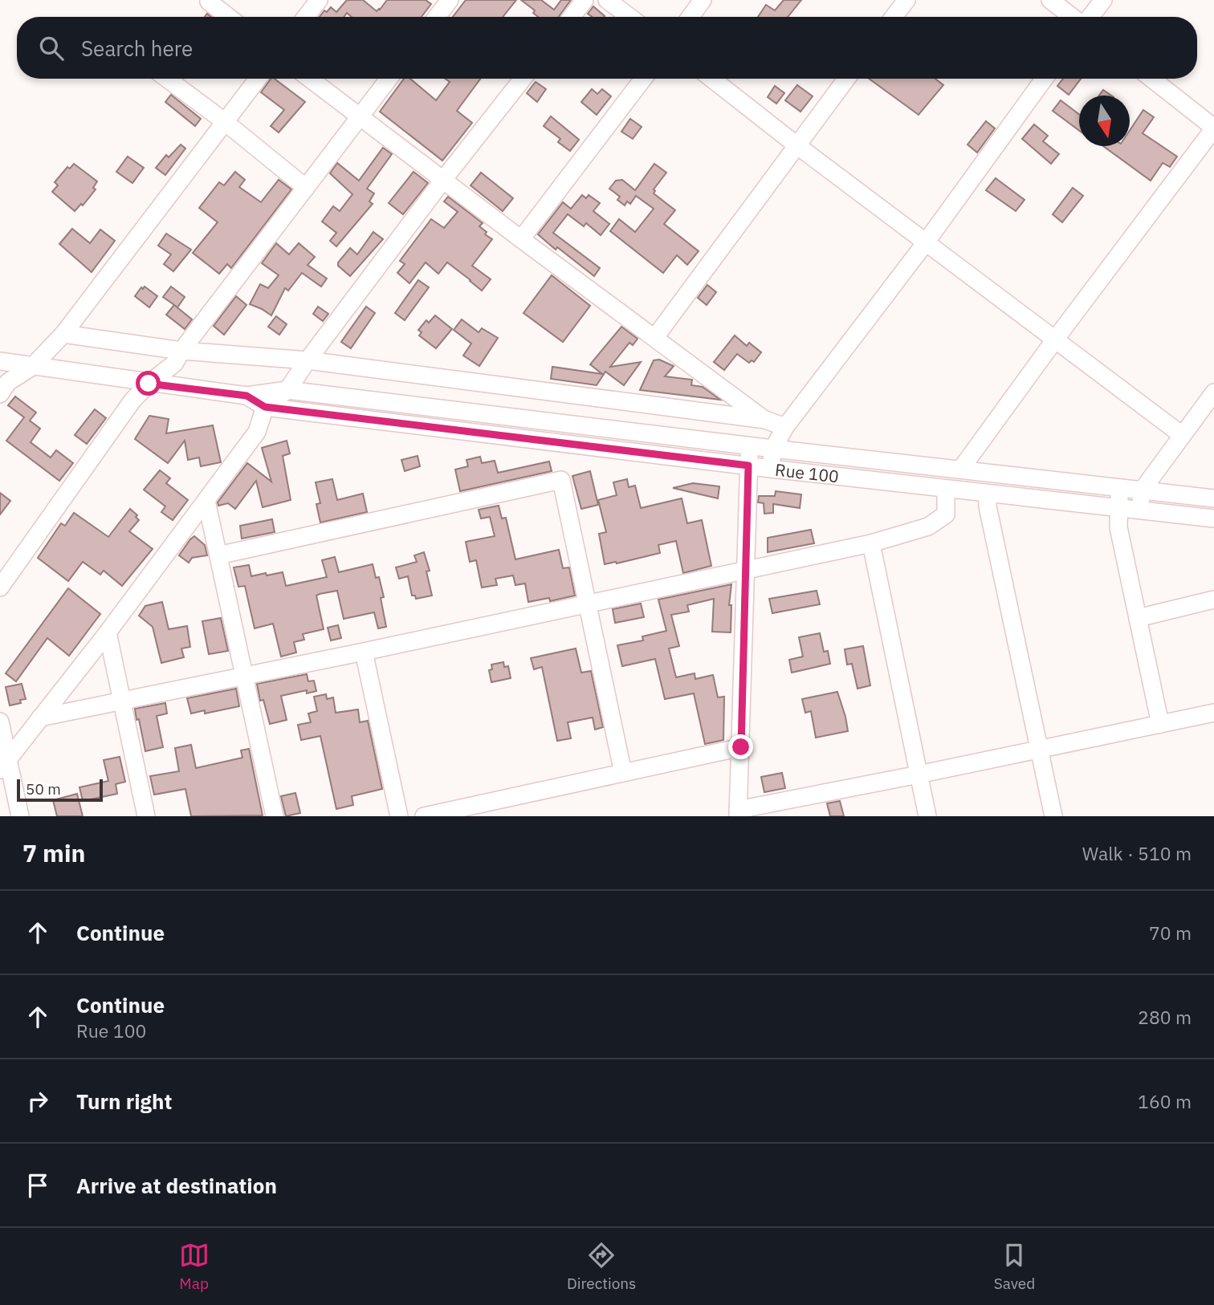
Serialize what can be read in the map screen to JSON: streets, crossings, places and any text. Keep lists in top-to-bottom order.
{
  "streets": {
    "street": ["Rue 100"]
  },
  "scale_bar": "50 m",
  "north": "bottom",
  "page": {
    "search": "Search here",
    "scale": "50 m",
    "heading": ["7 min", "Walk · 510 m"],
    "list": [
      ["Continue", "70 m"],
      ["Continue", "Rue 100", "280 m"],
      ["Turn right", "160 m"],
      "Arrive at destination"
    ],
    "nav": ["Map", "Directions", "Saved"]
  }
}
